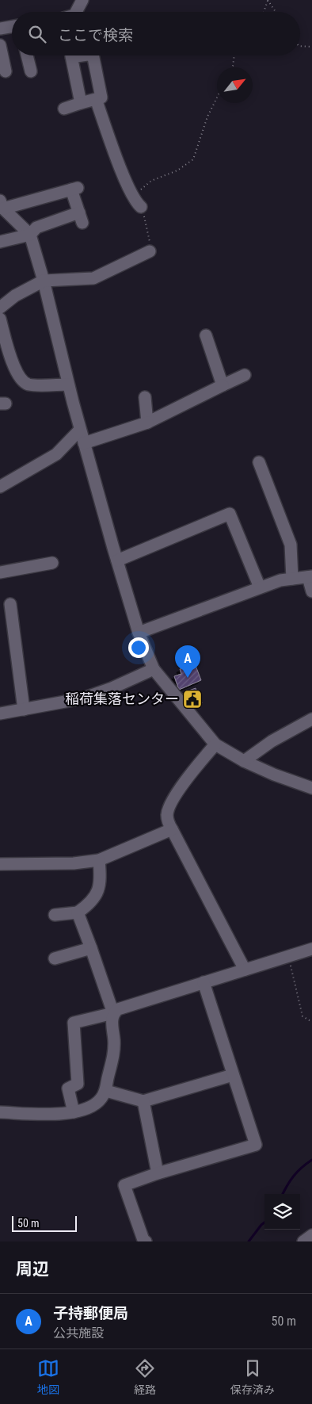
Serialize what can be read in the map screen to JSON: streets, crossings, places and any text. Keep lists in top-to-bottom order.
{
  "places": {
    "public building": ["稲荷集落センター"]
  },
  "scale_bar": "50 m",
  "north": "top right",
  "page": {
    "search": "ここで検索",
    "pins": "A",
    "scale": "50 m",
    "heading": "周辺",
    "list": [
      {
        "mark": "A",
        "name": "子持郵便局",
        "note": "公共施設",
        "value": "50 m"
      }
    ],
    "nav": ["地図", "経路", "保存済み"]
  }
}
